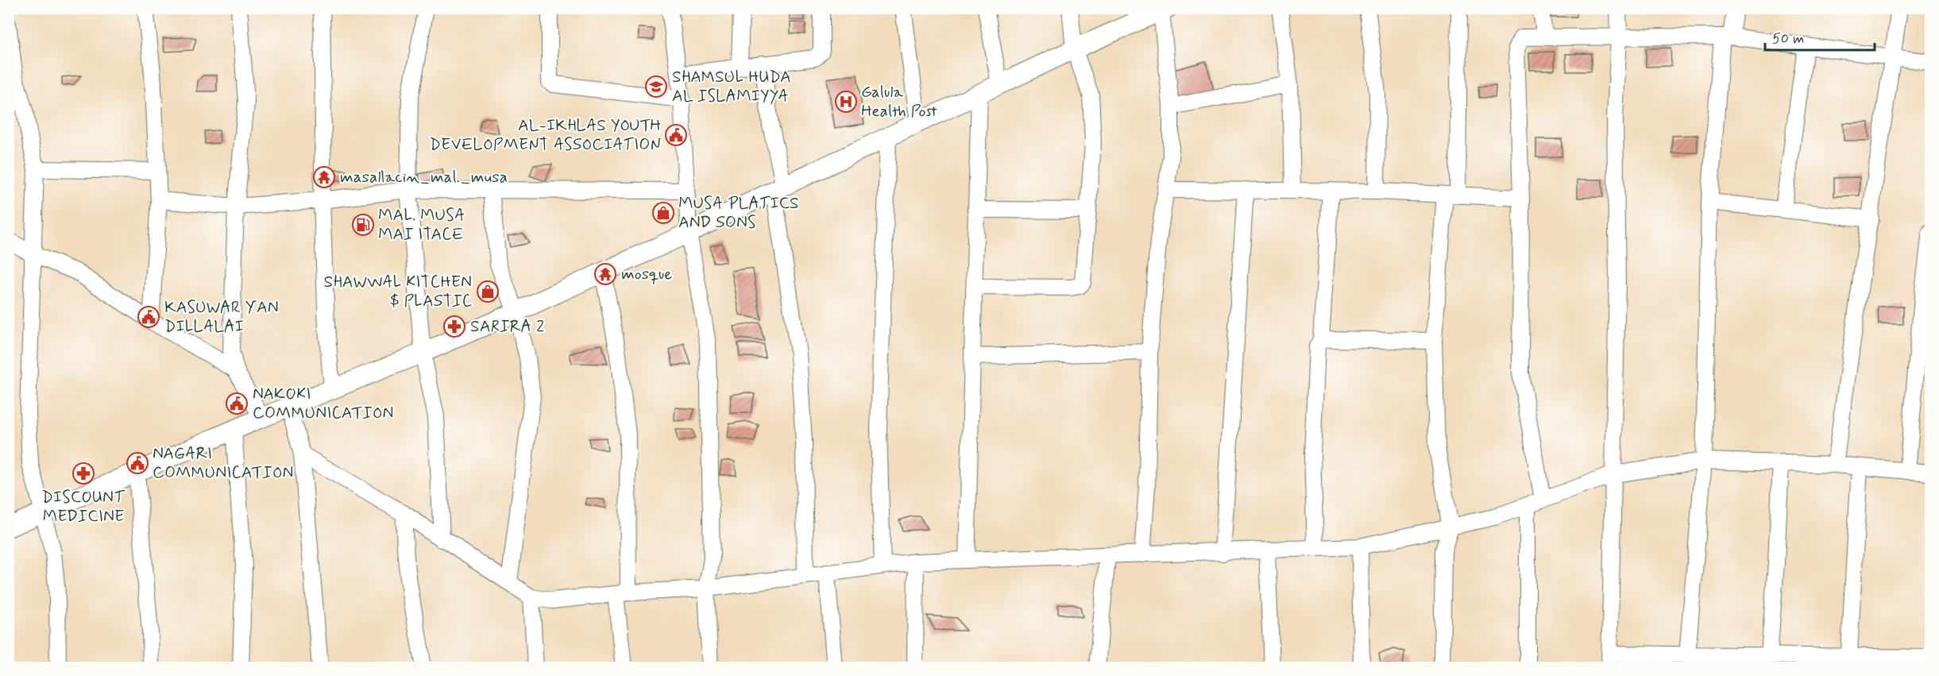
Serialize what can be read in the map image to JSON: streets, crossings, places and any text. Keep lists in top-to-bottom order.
{
  "places": {
    "school or university": ["SHAMSUL HUDA AL ISLAMIYYA"],
    "hospital": ["Galula Health Post"],
    "public building": [
      "AL-IKHLAS YOUTH DEVELOPMENT ASSOCIATION",
      "KASUWAR ƳAN DILLALAI",
      "NAKOKI COMMUNICATION",
      "NAGARI COMMUNICATION"
    ],
    "temple": ["masallacin_mal._musa", "mosque"],
    "shop": ["MUSA PLATICS AND SONS", "SHAWWAL KITCHEN $ PLASTIC"],
    "fuel station": ["MAL. MUSA MAI ITACE"],
    "pharmacy": ["SARIRA 2", "DISCOUNT MEDICINE"]
  },
  "scale_bar": "50 m"
}
